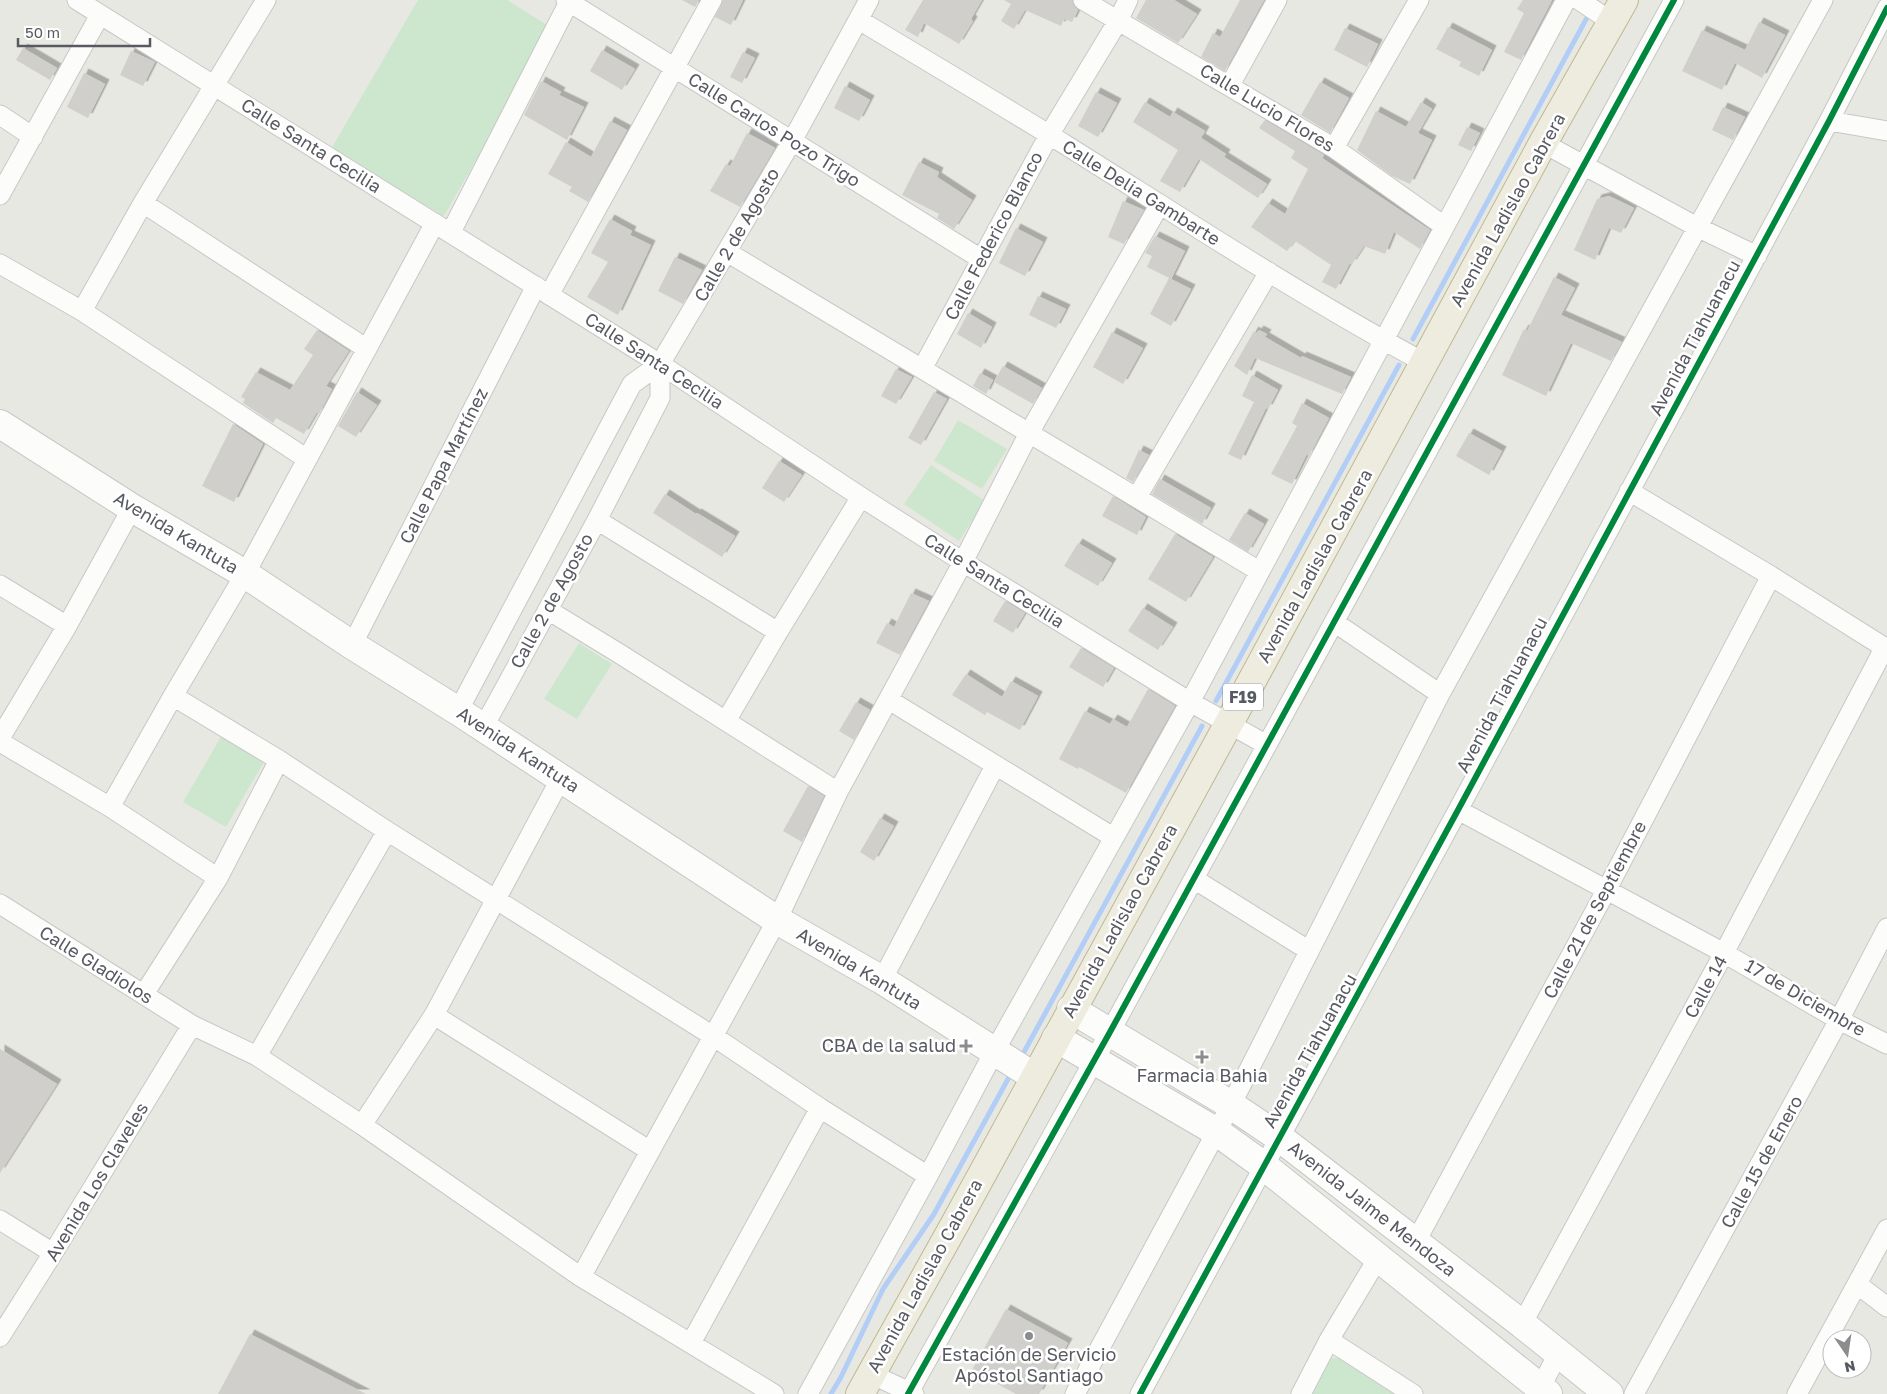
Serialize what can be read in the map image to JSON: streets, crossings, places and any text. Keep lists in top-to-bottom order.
{
  "streets": {
    "highway": ["Avenida Ladislao Cabrera", "F19"],
    "main road": ["Avenida Kantuta", "Avenida Jaime Mendoza"],
    "street": [
      "Calle Lucio Flores",
      "Calle Carlos Pozo Trigo",
      "Calle Santa Cecilia",
      "Calle Delia Gambarte",
      "Calle 2 de Agosto",
      "Calle Federico Blanco",
      "Avenida Tiahuanacu",
      "Calle Papa Martínez",
      "Calle 21 de Septiembre",
      "Calle Gladiolos",
      "Calle 14",
      "17 de Diciembre",
      "Calle 15 de Enero",
      "Avenida Los Claveles"
    ]
  },
  "crossings": [
    ["Calle Lucio Flores", "Calle Federico Blanco"],
    ["Calle Carlos Pozo Trigo", "Calle 2 de Agosto"],
    ["Calle Carlos Pozo Trigo", "Calle Federico Blanco"],
    ["Calle Carlos Pozo Trigo", "Calle Papa Martínez"],
    ["Calle Santa Cecilia", "Avenida Ladislao Cabrera"],
    ["Calle Santa Cecilia", "Calle 2 de Agosto"],
    ["Calle Santa Cecilia", "Calle Papa Martínez"],
    ["Calle Delia Gambarte", "Avenida Ladislao Cabrera"],
    ["Calle Delia Gambarte", "Calle 2 de Agosto"],
    ["Calle Delia Gambarte", "Calle Federico Blanco"],
    ["Avenida Ladislao Cabrera", "Avenida Kantuta"],
    ["Avenida Ladislao Cabrera", "Avenida Jaime Mendoza"],
    ["Calle 2 de Agosto", "Avenida Kantuta"],
    ["Avenida Tiahuanacu", "17 de Diciembre"],
    ["Avenida Tiahuanacu", "Avenida Jaime Mendoza"],
    ["Calle Papa Martínez", "Avenida Kantuta"],
    ["Calle 21 de Septiembre", "17 de Diciembre"],
    ["Calle 21 de Septiembre", "Avenida Jaime Mendoza"],
    ["Calle Gladiolos", "Avenida Los Claveles"],
    ["Calle 14", "17 de Diciembre"],
    ["Calle 14", "Avenida Jaime Mendoza"],
    ["17 de Diciembre", "Calle 15 de Enero"]
  ],
  "places": {
    "health": ["CBA de la salud", "Farmacia Bahia"],
    "other": ["Estación de Servicio Apóstol Santiago"]
  },
  "scale_bar": "50 m",
  "north": "bottom"
}
